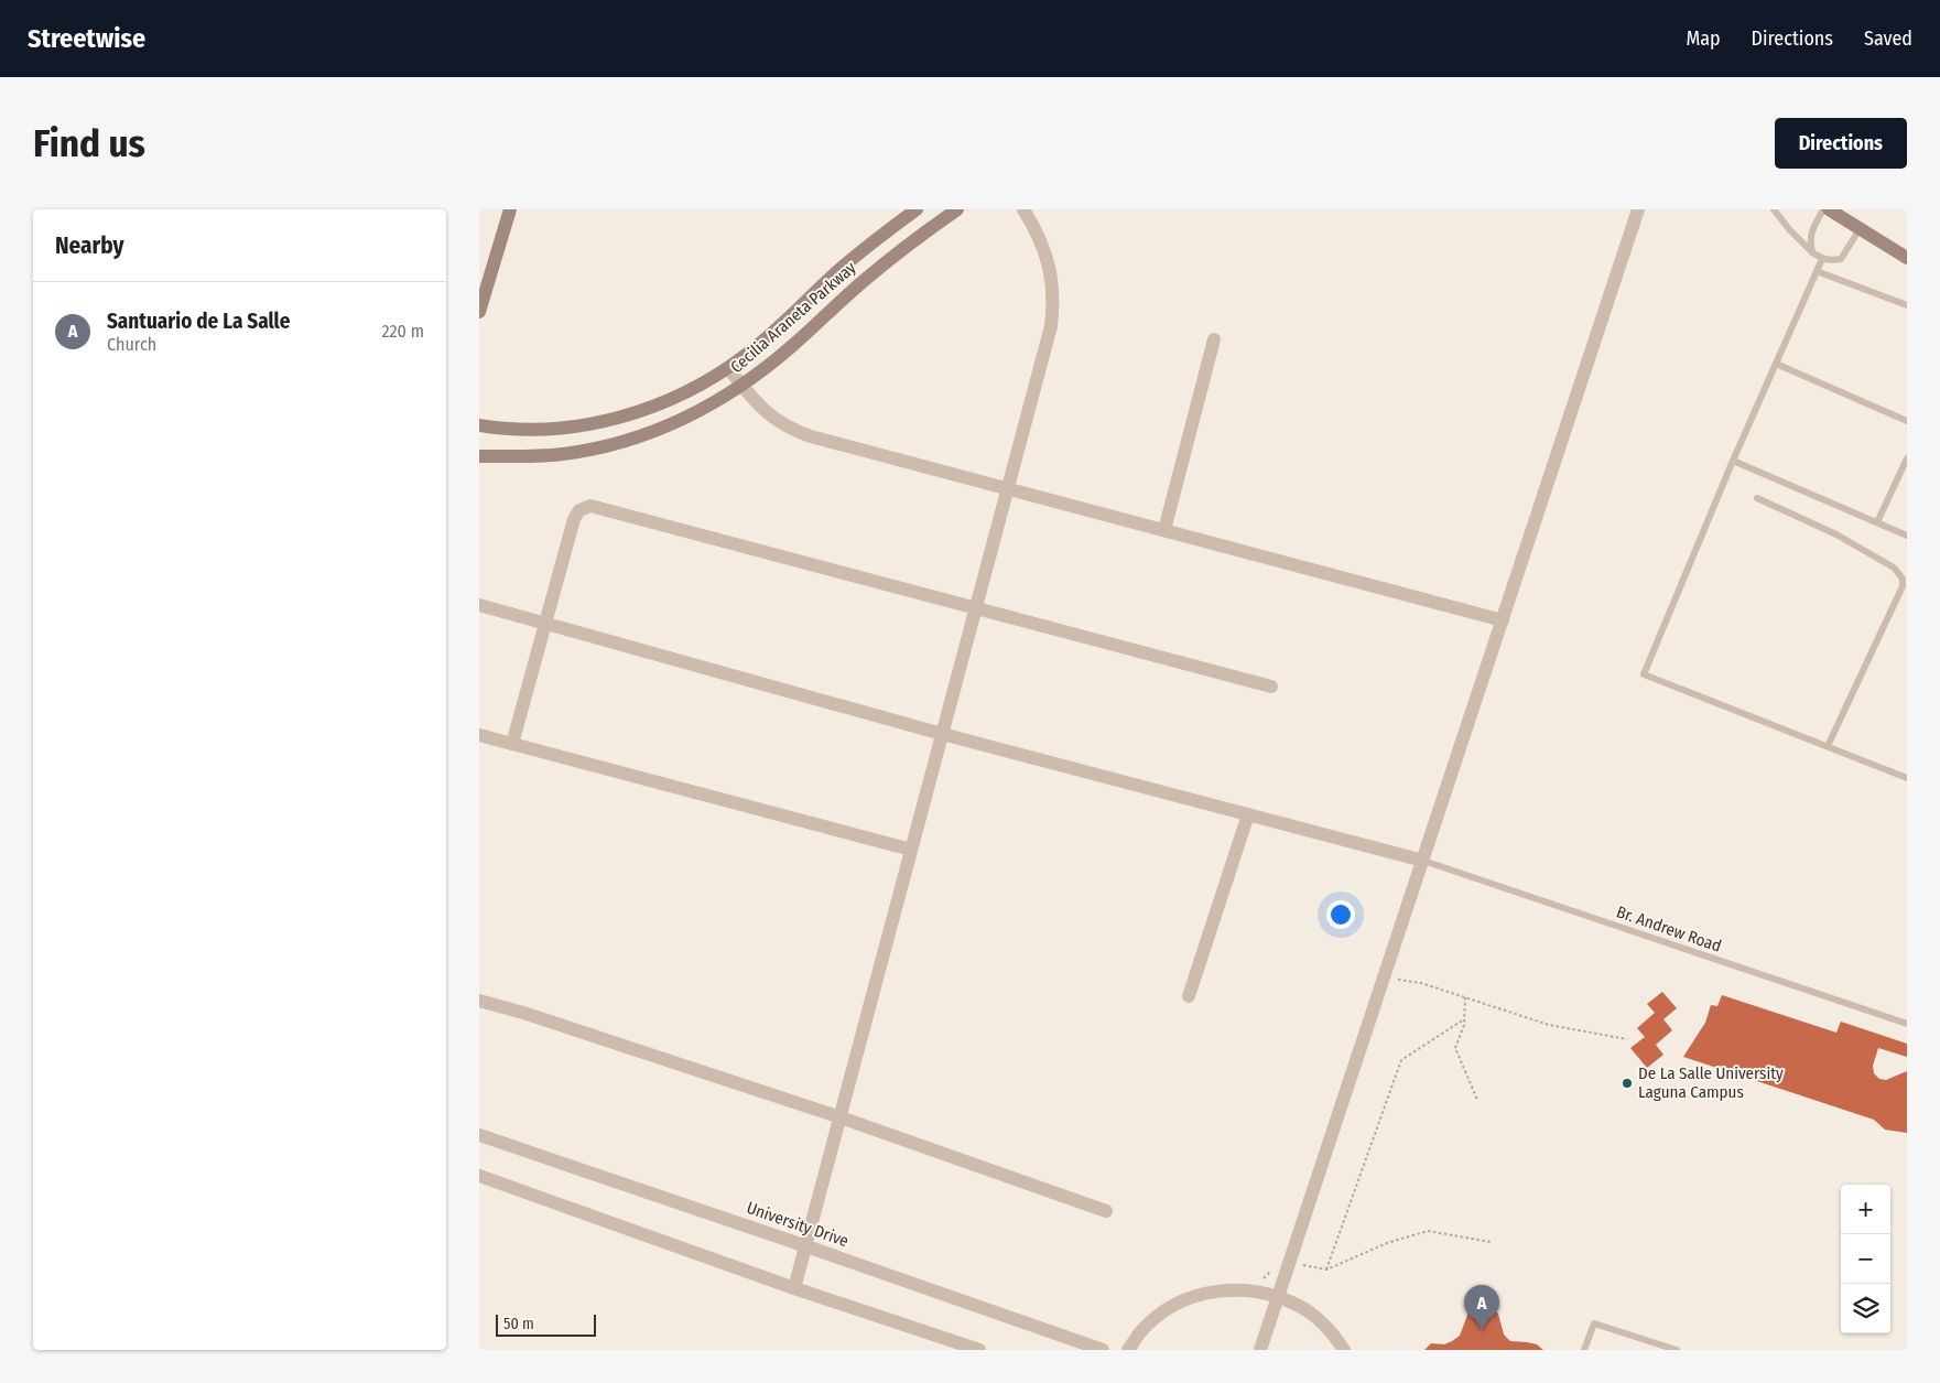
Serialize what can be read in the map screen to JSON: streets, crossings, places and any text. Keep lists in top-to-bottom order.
{
  "streets": {
    "street": ["Cecilia Araneta Parkway", "University Drive"],
    "lane": ["Br. Andrew Road"]
  },
  "places": ["De La Salle University Laguna Campus"],
  "scale_bar": "50 m",
  "page": {
    "header": "Streetwise",
    "nav": ["Map", "Directions", "Saved"],
    "buttons": "Directions",
    "title": "Find us",
    "heading": "Nearby",
    "list": [
      {
        "mark": "A",
        "name": "Santuario de La Salle",
        "note": "Church",
        "value": "220 m"
      }
    ],
    "map_buttons": ["+", "−"],
    "pins": "A",
    "scale": "50 m"
  }
}
